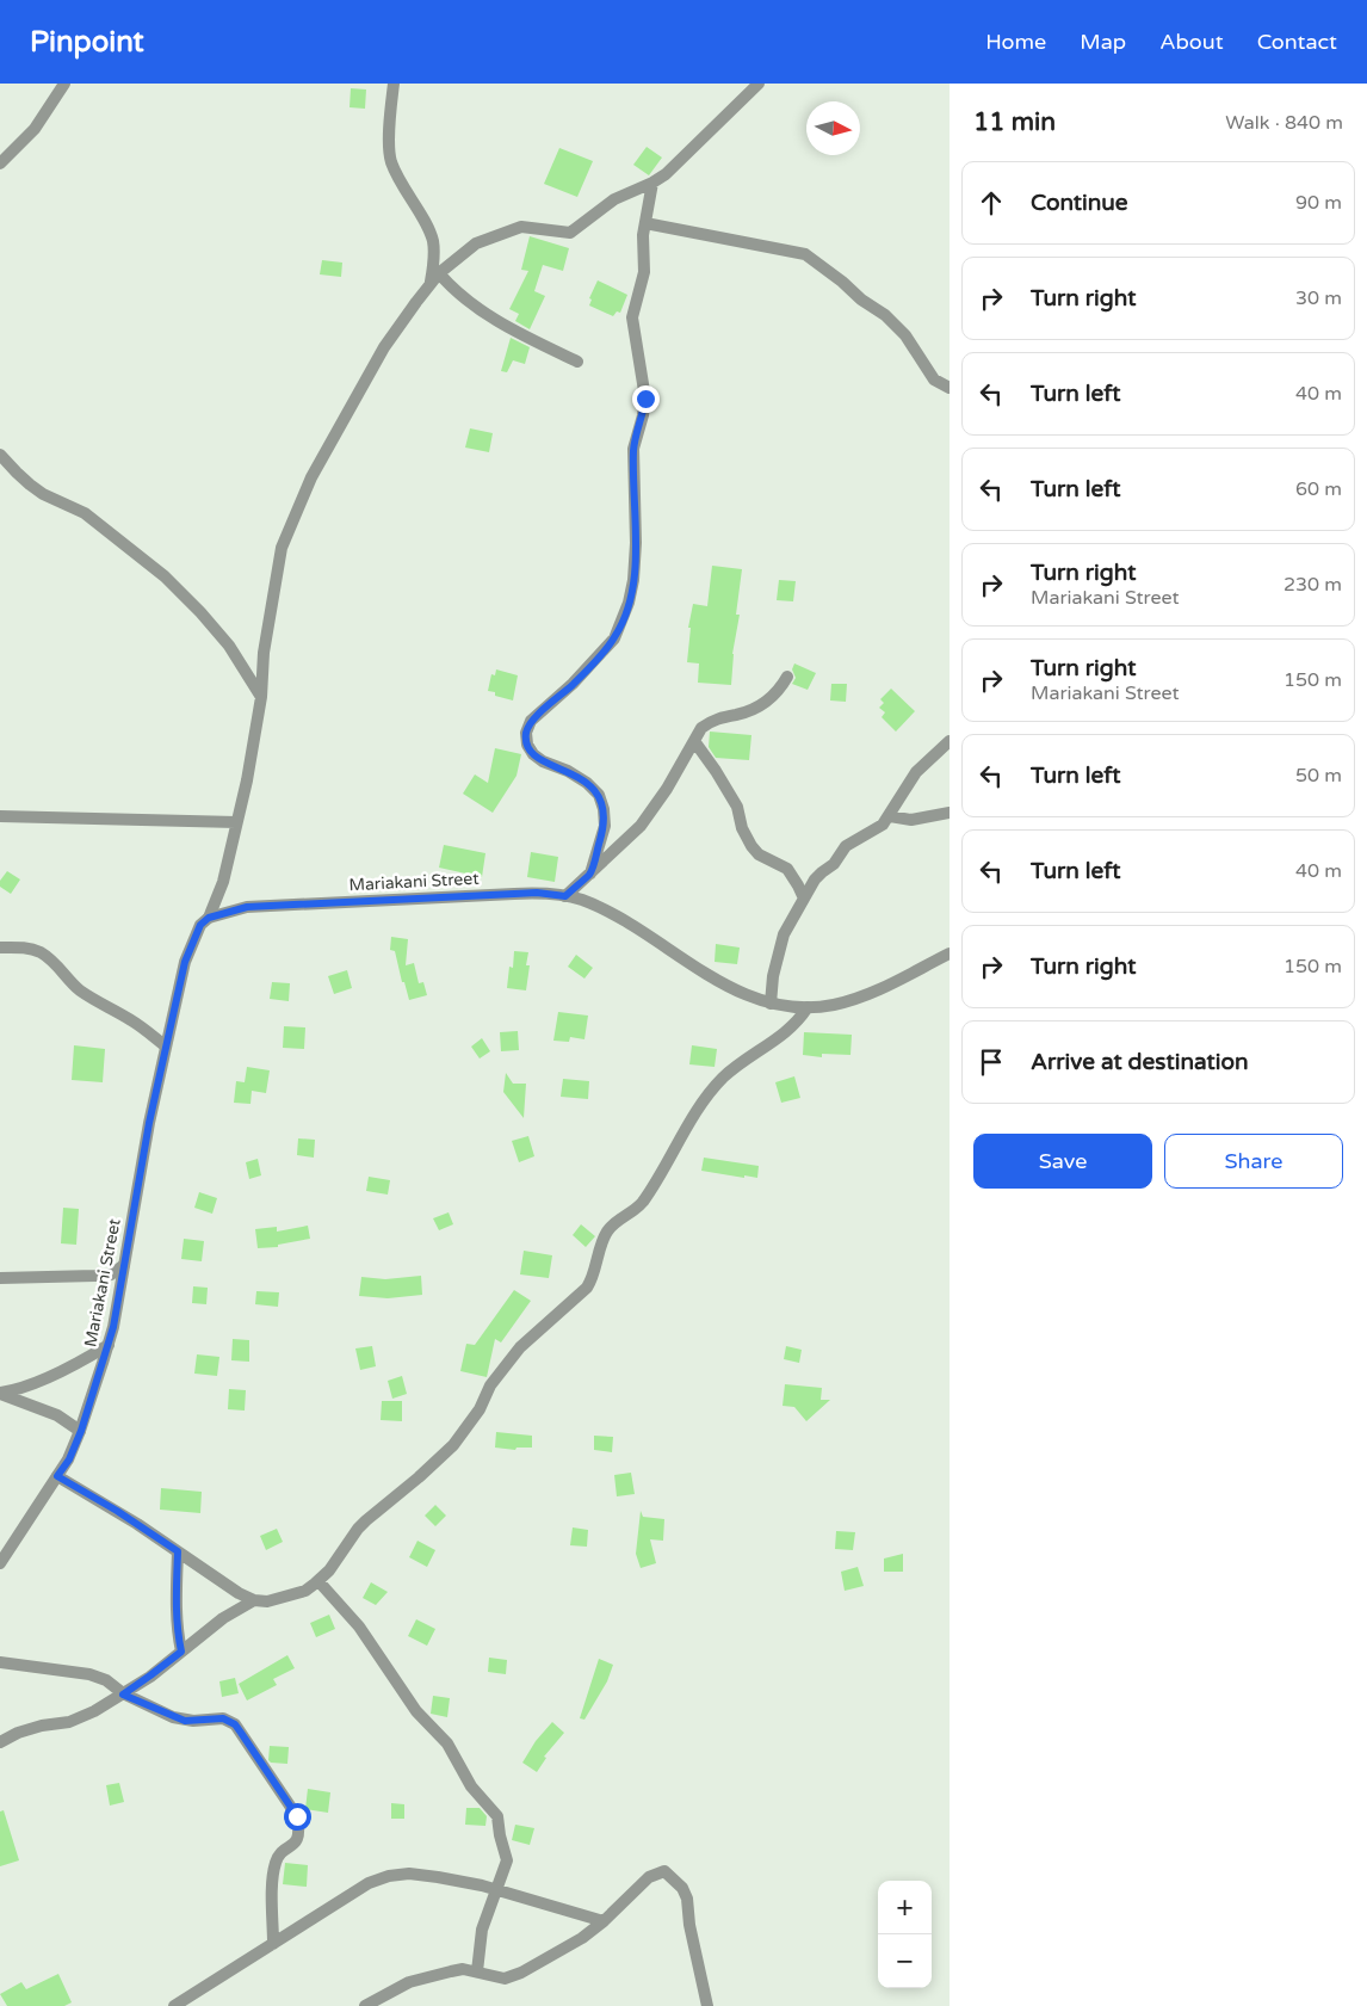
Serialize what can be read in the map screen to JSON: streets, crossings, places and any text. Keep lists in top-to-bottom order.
{
  "streets": {
    "street": ["Mariakani Street"]
  },
  "north": "right",
  "page": {
    "header": "Pinpoint",
    "nav": [
      "Home",
      "Map",
      "About",
      "Contact"
    ],
    "heading": ["11 min", "Walk · 840 m"],
    "list": [
      ["Continue", "90 m"],
      ["Turn right", "30 m"],
      ["Turn left", "40 m"],
      ["Turn left", "60 m"],
      ["Turn right", "Mariakani Street", "230 m"],
      ["Turn right", "Mariakani Street", "150 m"],
      ["Turn left", "50 m"],
      ["Turn left", "40 m"],
      ["Turn right", "150 m"],
      "Arrive at destination"
    ],
    "buttons": ["Save", "Share"],
    "map_buttons": ["+", "−"]
  }
}
